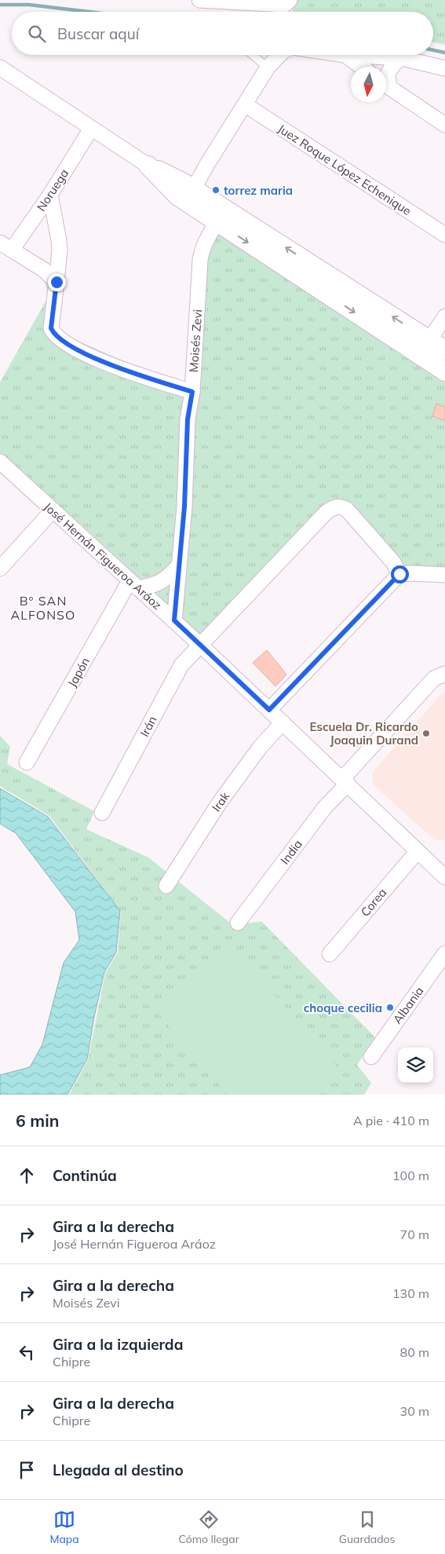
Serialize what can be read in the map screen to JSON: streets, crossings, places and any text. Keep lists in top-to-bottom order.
{
  "streets": {
    "street": [
      "Juez Roque López Echenique",
      "Noruega",
      "Moisés Zevi",
      "José Hernán Figueroa Aráoz",
      "Japón",
      "Irán",
      "Irak",
      "India",
      "Corea",
      "Albania"
    ]
  },
  "crossings": [
    ["Moisés Zevi", "José Hernán Figueroa Aráoz"],
    ["José Hernán Figueroa Aráoz", "Japón"],
    ["José Hernán Figueroa Aráoz", "Irán"],
    ["José Hernán Figueroa Aráoz", "Irak"],
    ["José Hernán Figueroa Aráoz", "India"],
    ["José Hernán Figueroa Aráoz", "Corea"]
  ],
  "districts": ["B° SAN ALFONSO"],
  "places": ["torrez maria", "Escuela Dr. Ricardo Joaquin Durand", "choque cecilia"],
  "north": "bottom",
  "page": {
    "search": "Buscar aquí",
    "heading": ["6 min", "A pie · 410 m"],
    "list": [
      ["Continúa", "100 m"],
      ["Gira a la derecha", "José Hernán Figueroa Aráoz", "70 m"],
      ["Gira a la derecha", "Moisés Zevi", "130 m"],
      ["Gira a la izquierda", "Chipre", "80 m"],
      ["Gira a la derecha", "Chipre", "30 m"],
      "Llegada al destino"
    ],
    "nav": ["Mapa", "Cómo llegar", "Guardados"]
  }
}
